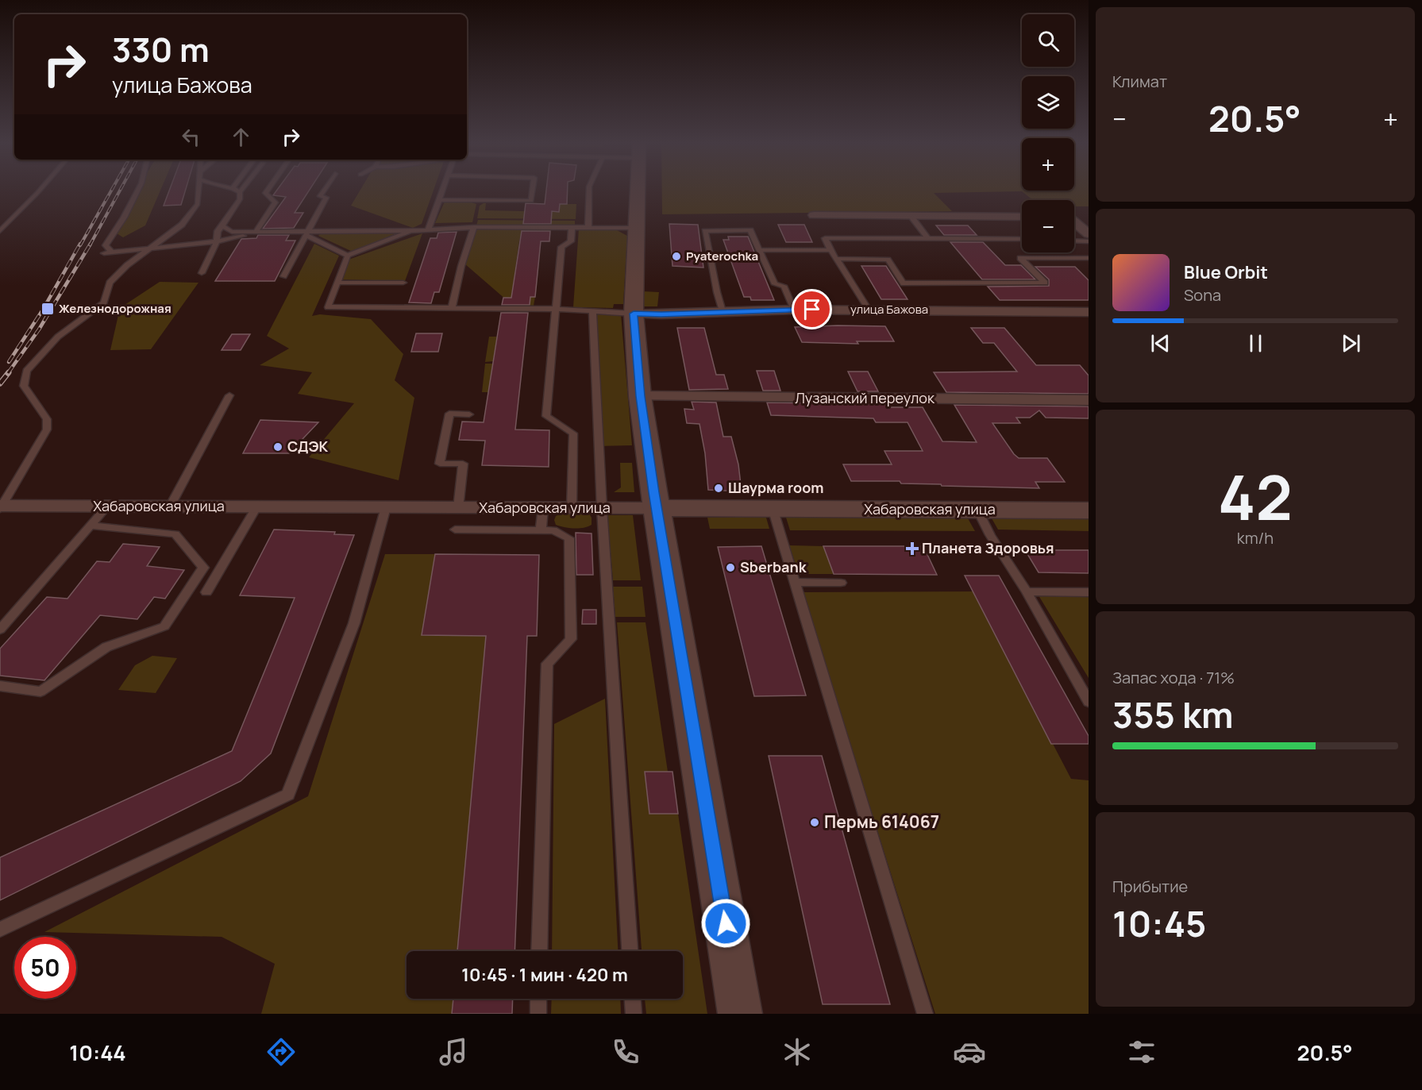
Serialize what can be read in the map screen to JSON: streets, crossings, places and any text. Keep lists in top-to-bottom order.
{
  "streets": {
    "main road": ["Хабаровская улица"],
    "street": ["улица Бажова", "Лузанский переулок"]
  },
  "places": {
    "other": [
      "Pyaterochka",
      "СДЭК",
      "Шаурма room",
      "Sberbank",
      "Пермь 614067"
    ],
    "transit": ["Железнодорожная"],
    "health": ["Планета Здоровья"]
  },
  "page": {
    "tile": [
      "Климат",
      ["42", "km/h"],
      ["Запас хода · 71%", "355 km"],
      ["Прибытие", "10:45"]
    ],
    "map_buttons": ["+", "−"],
    "turn": ["330 m", "улица Бажова"],
    "heat": ["−", "20.5°", "+"],
    "song": ["Blue Orbit", "Sona"],
    "limit": "50",
    "trip": "10:45 · 1 мин · 420 m",
    "tabs": ["10:44", "20.5°"]
  }
}
